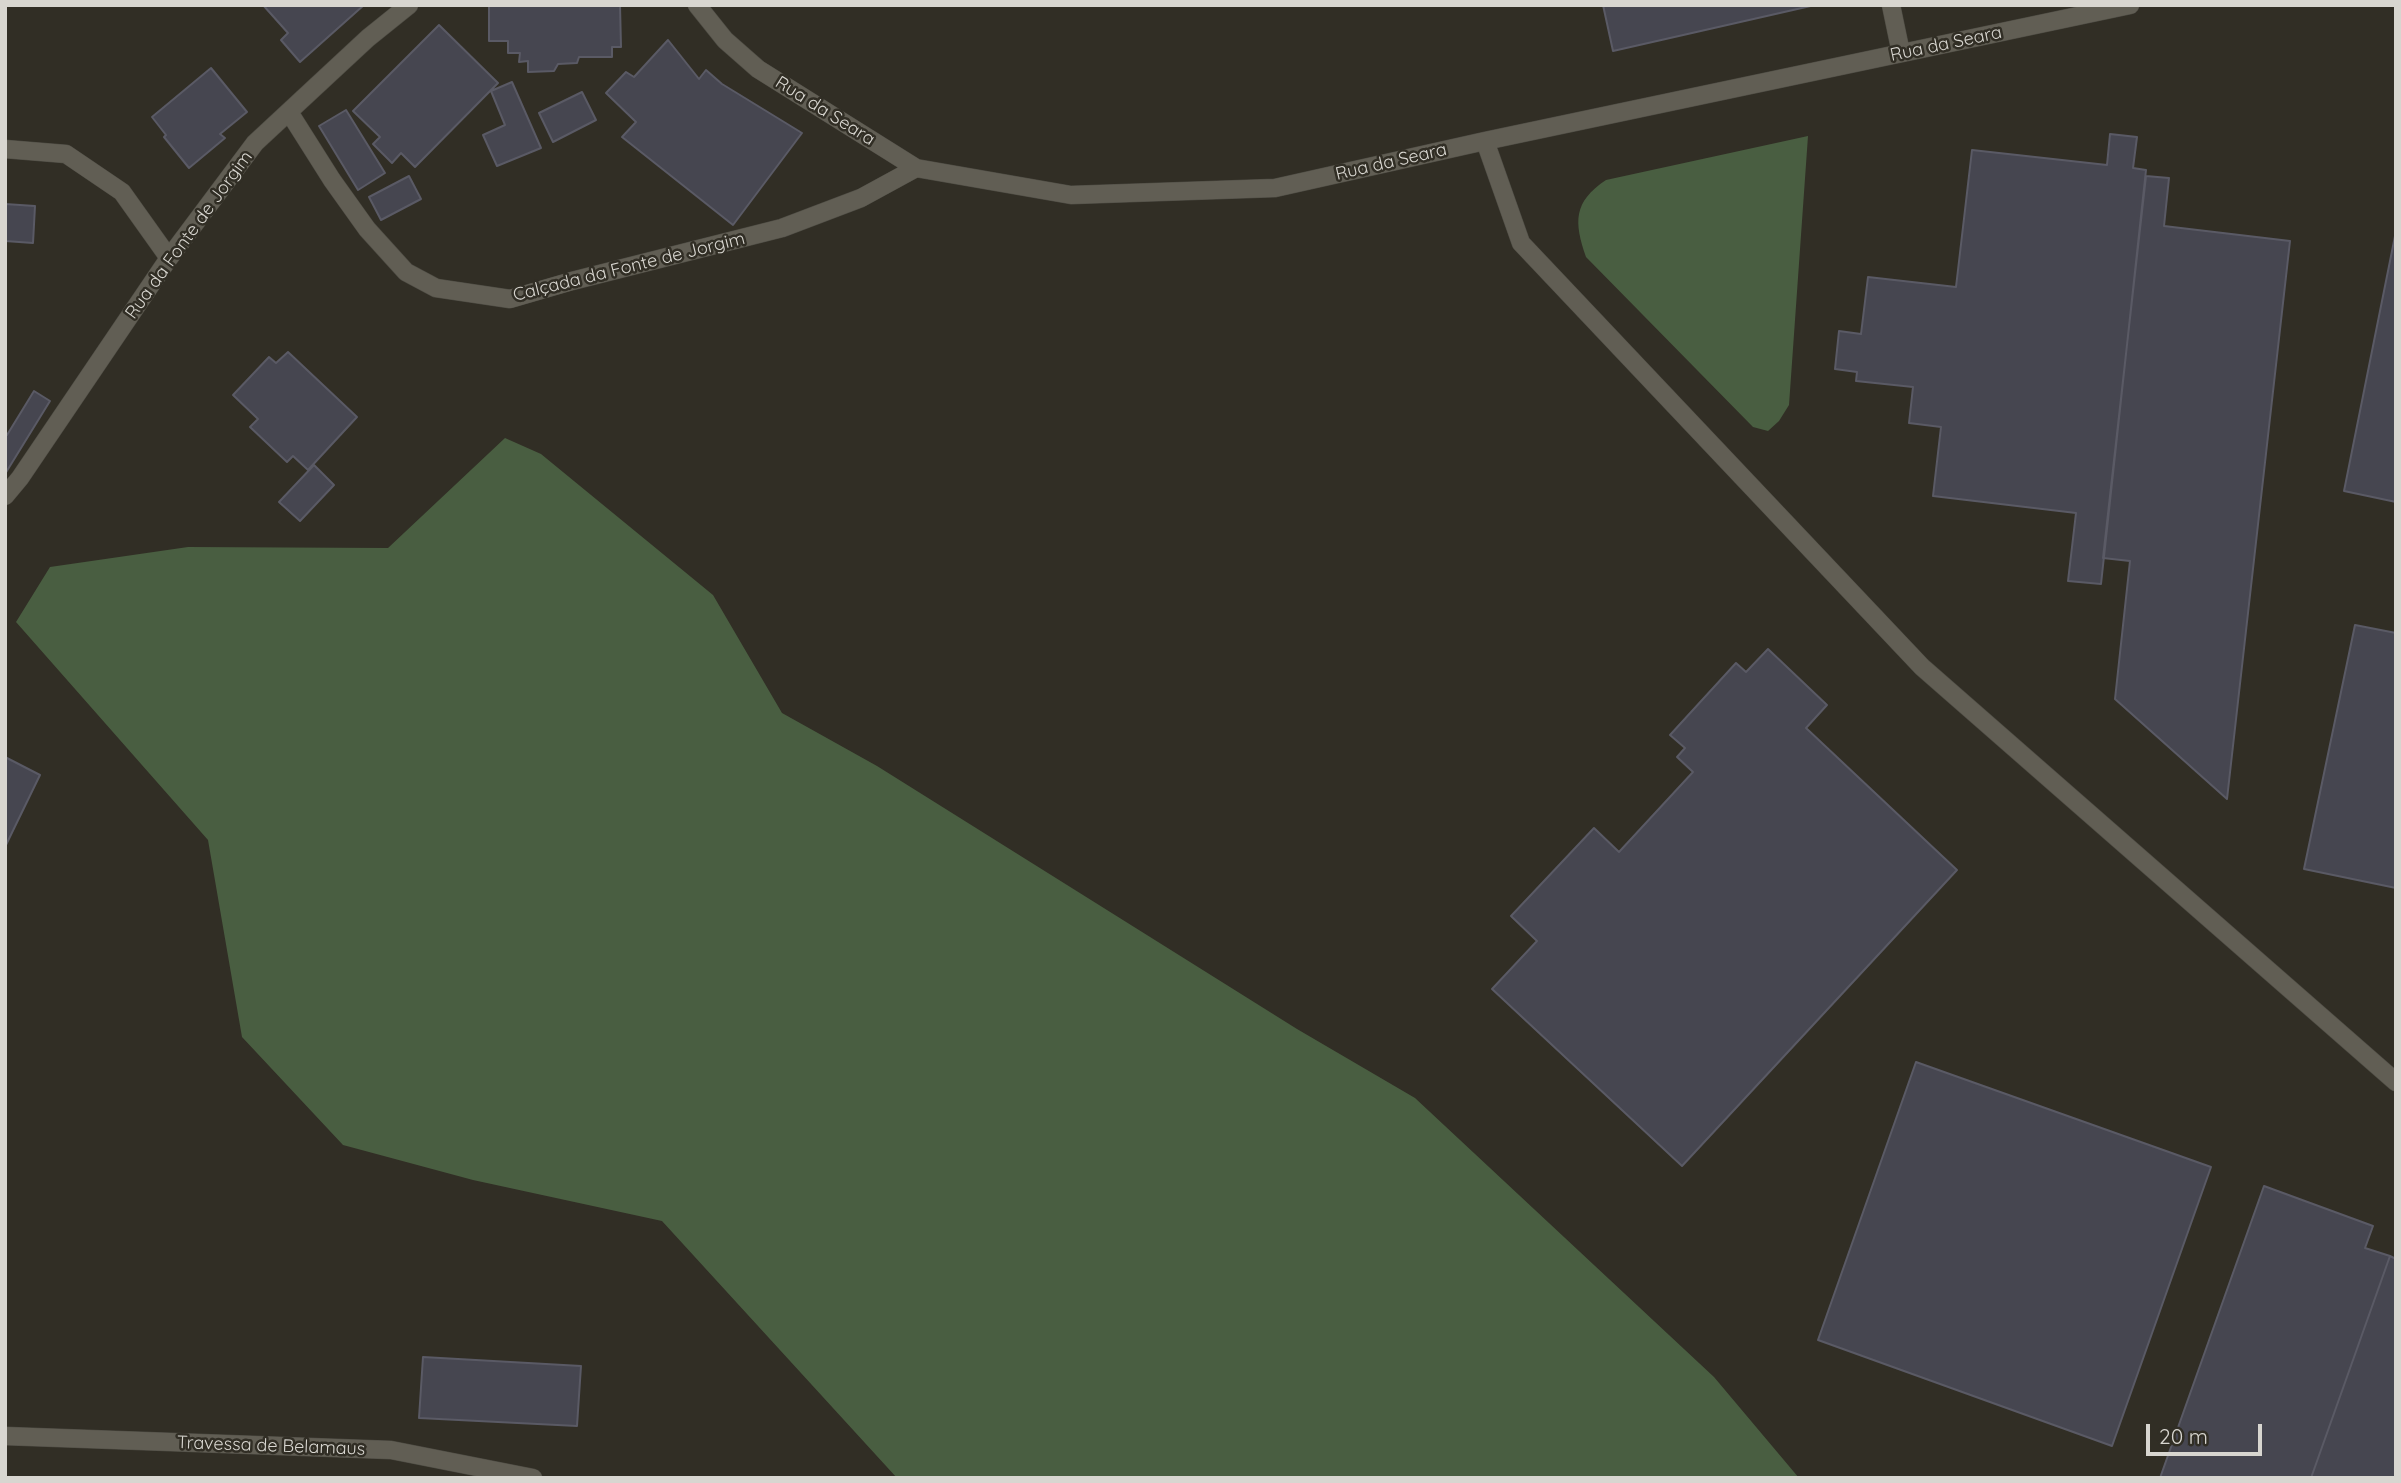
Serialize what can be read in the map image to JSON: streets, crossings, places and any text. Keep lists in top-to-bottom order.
{
  "streets": {
    "street": [
      "Rua da Seara",
      "Rua da Fonte de Jorgim",
      "Calçada da Fonte de Jorgim",
      "Travessa de Belamaus"
    ]
  },
  "crossings": [
    ["Rua da Seara", "Calçada da Fonte de Jorgim"],
    ["Rua da Fonte de Jorgim", "Calçada da Fonte de Jorgim"]
  ],
  "scale_bar": "20 m"
}
